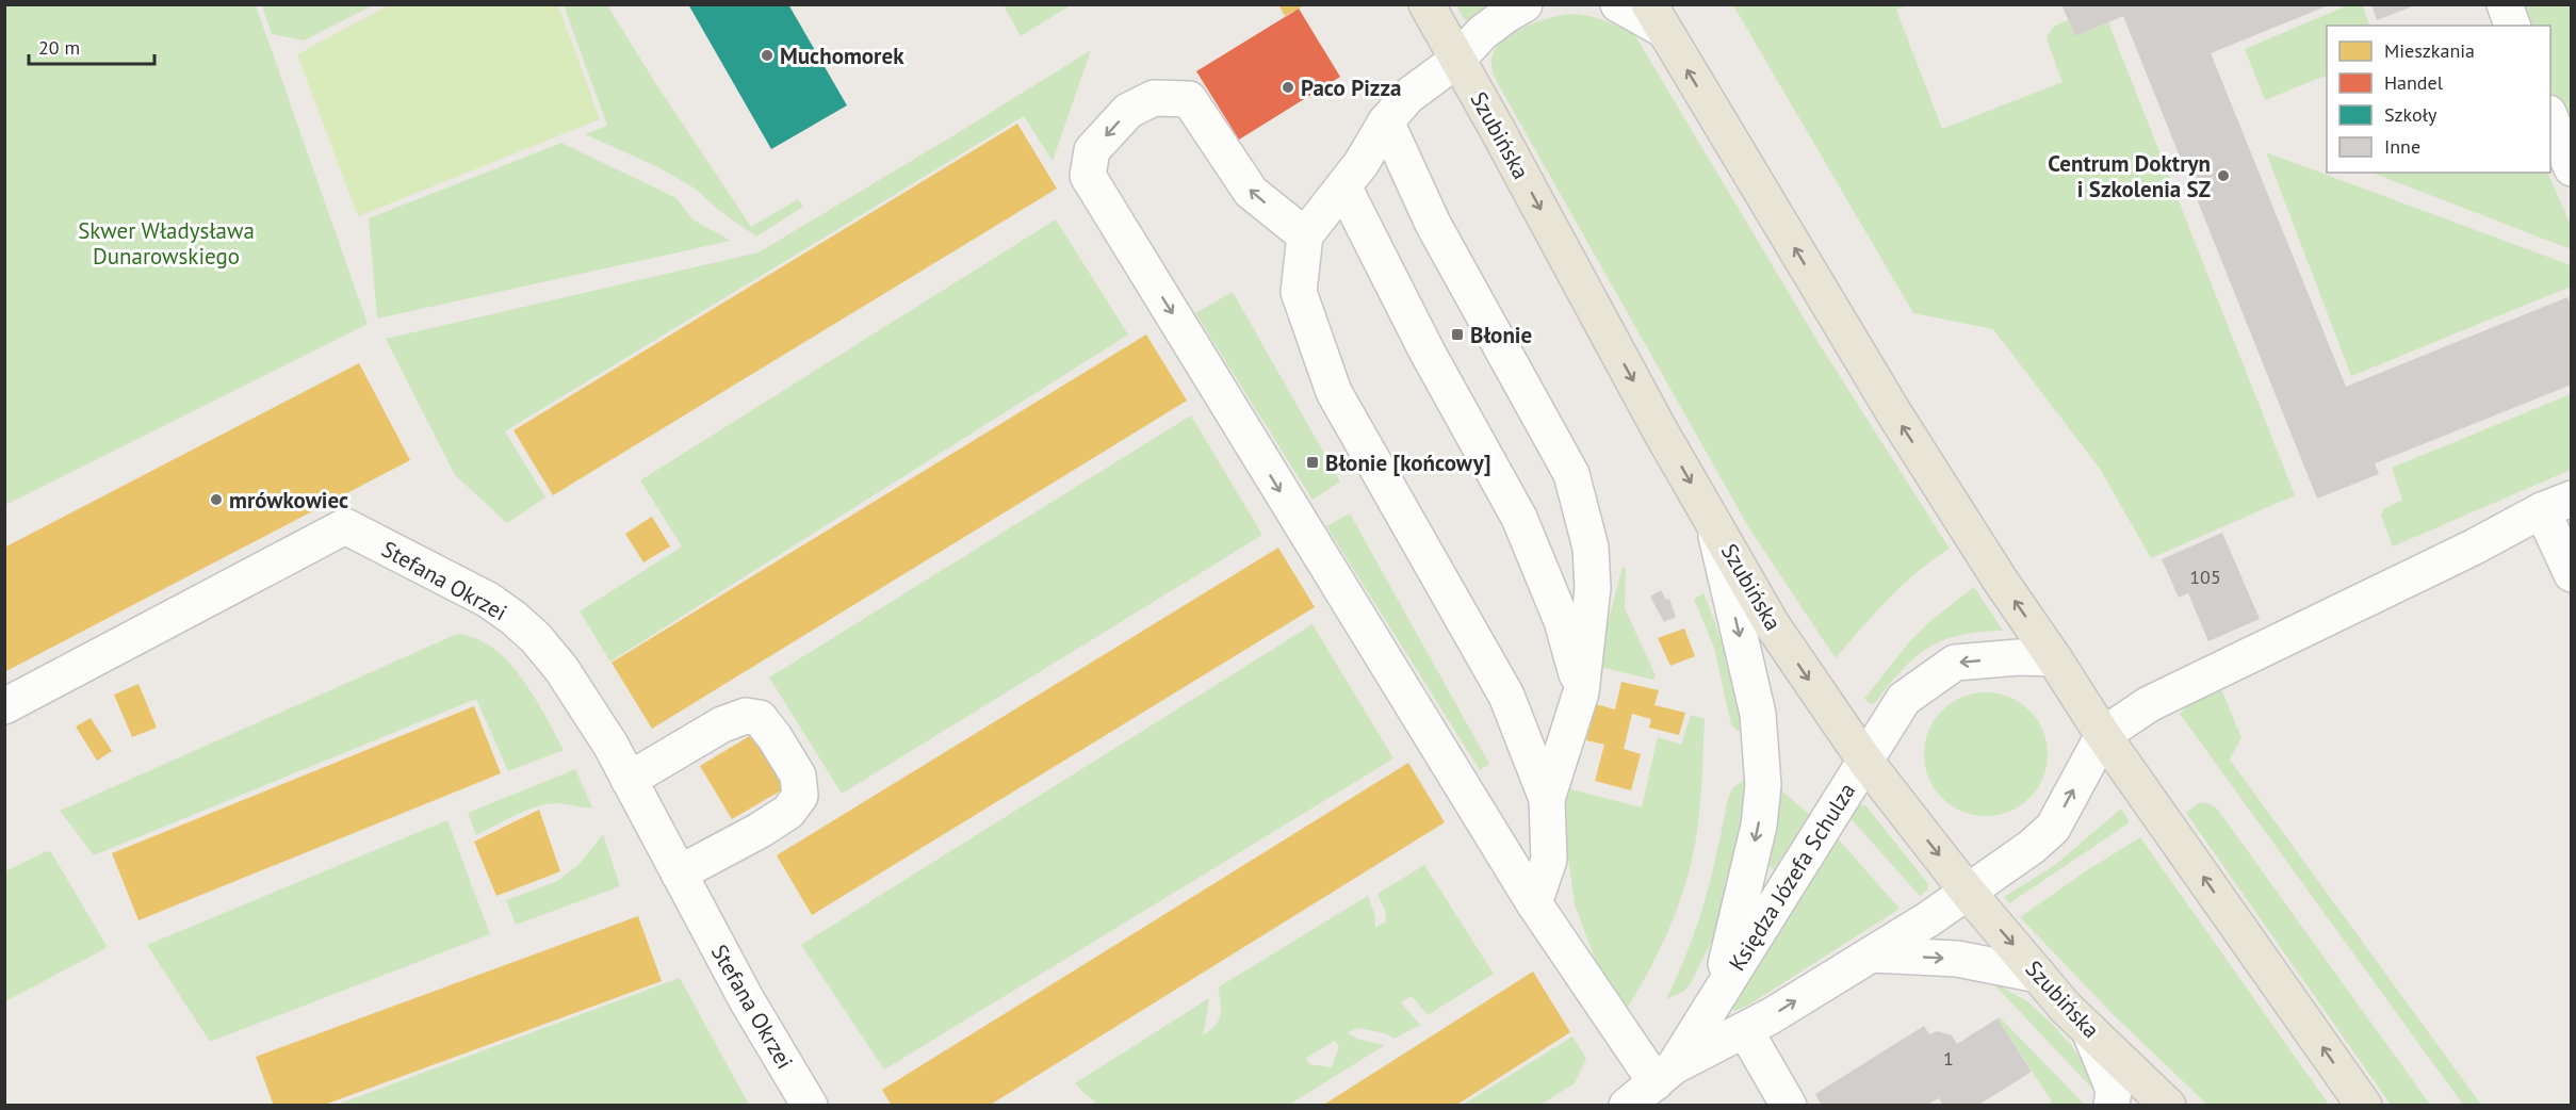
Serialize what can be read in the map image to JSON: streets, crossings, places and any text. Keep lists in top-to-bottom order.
{
  "streets": {
    "main road": ["Szubińska"],
    "street": ["Stefana Okrzei", "Księdza Józefa Schulza"]
  },
  "crossings": [
    ["Szubińska", "Księdza Józefa Schulza"]
  ],
  "parks": ["Skwer Władysława Dunarowskiego"],
  "places": {
    "other": [
      "Muchomorek",
      "Paco Pizza",
      "Centrum Doktryn i Szkolenia SZ",
      "mrówkowiec"
    ],
    "transit": ["Błonie", "Błonie [końcowy]"]
  },
  "house_numbers": ["105", "1"],
  "legend": [
    "Mieszkania",
    "Handel",
    "Szkoły",
    "Inne"
  ],
  "scale_bar": "20 m"
}
